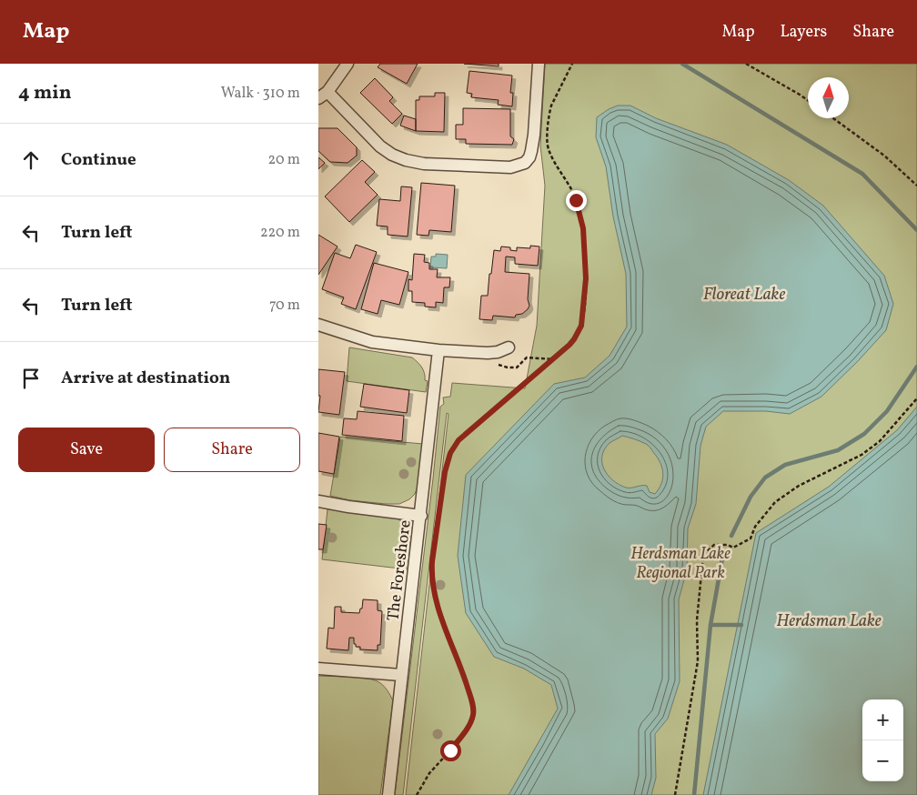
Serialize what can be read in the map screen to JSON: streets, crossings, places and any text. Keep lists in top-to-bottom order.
{
  "streets": {
    "street": ["The Foreshore"]
  },
  "water": ["Floreat Lake", "Herdsman Lake"],
  "parks": ["Herdsman Lake Regional Park"],
  "north": "top",
  "page": {
    "header": "Map",
    "nav": ["Map", "Layers", "Share"],
    "heading": ["4 min", "Walk · 310 m"],
    "list": [
      ["Continue", "20 m"],
      ["Turn left", "220 m"],
      ["Turn left", "70 m"],
      "Arrive at destination"
    ],
    "buttons": ["Save", "Share"],
    "map_buttons": ["+", "−"]
  }
}
